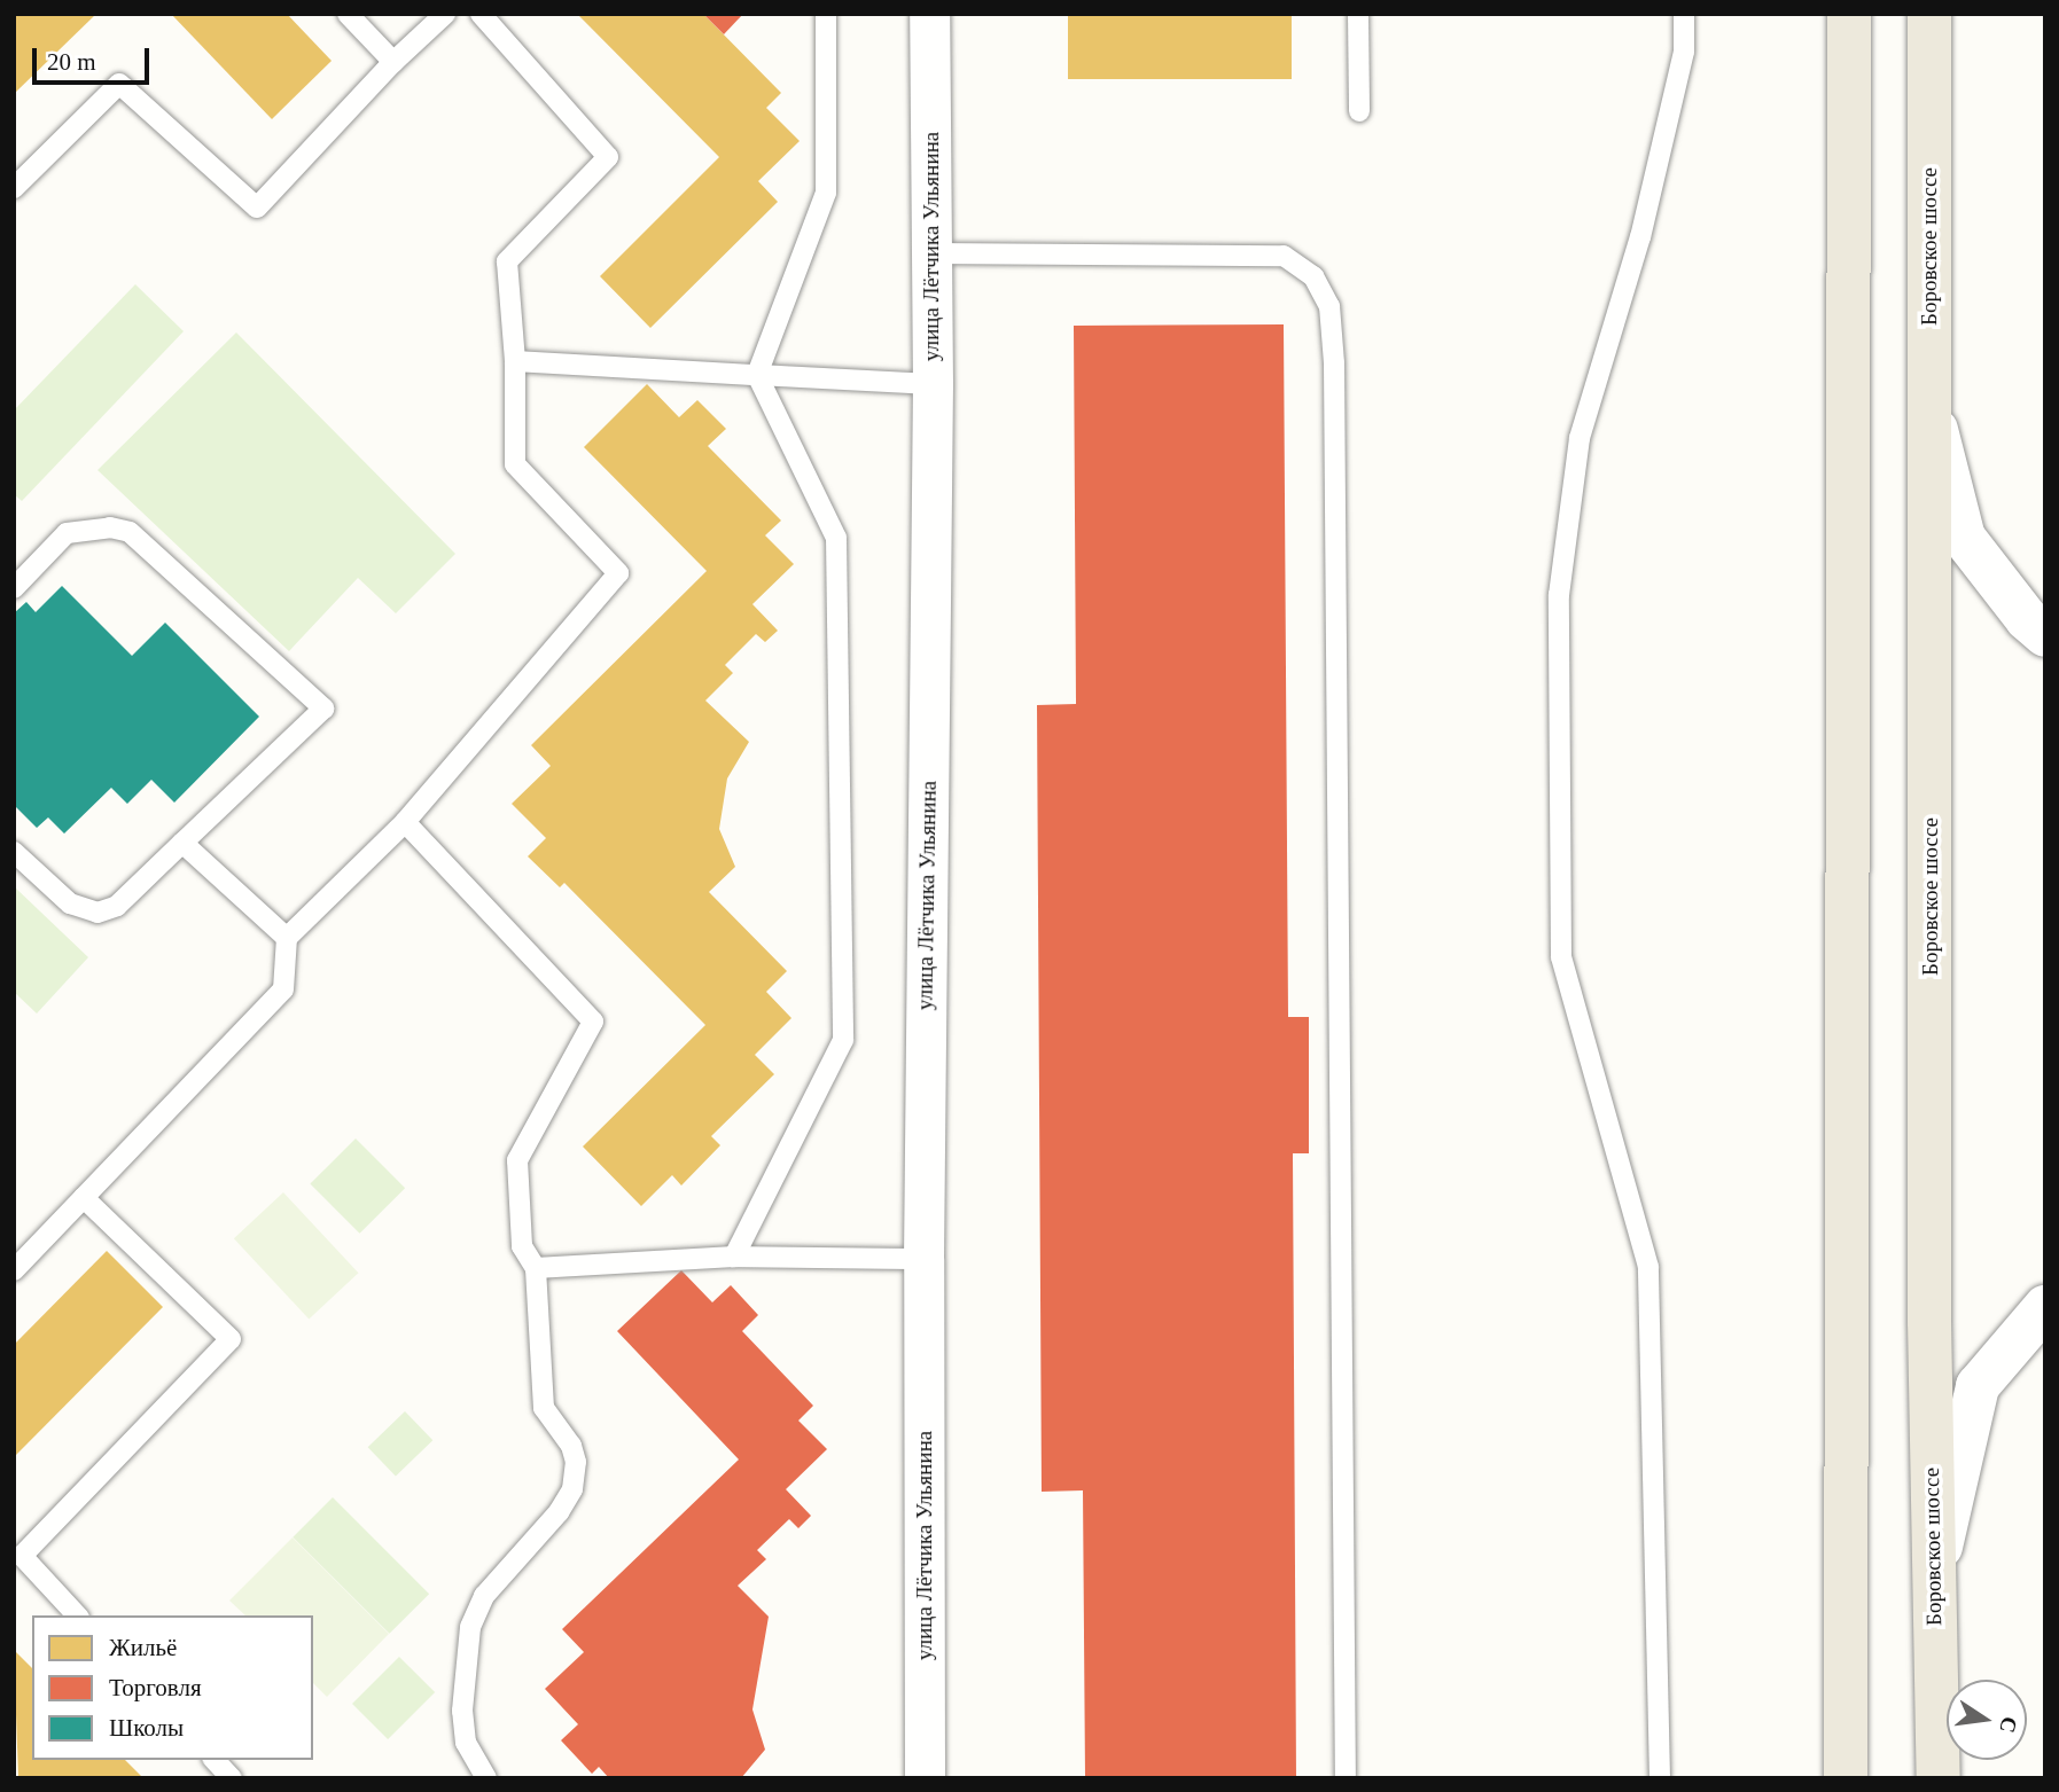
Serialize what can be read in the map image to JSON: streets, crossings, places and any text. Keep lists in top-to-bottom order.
{
  "streets": {
    "main road": ["Боровское шоссе"],
    "street": ["улица Лётчика Ульянина"]
  },
  "legend": ["Жильё", "Торговля", "Школы"],
  "scale_bar": "20 m",
  "north": "right"
}
